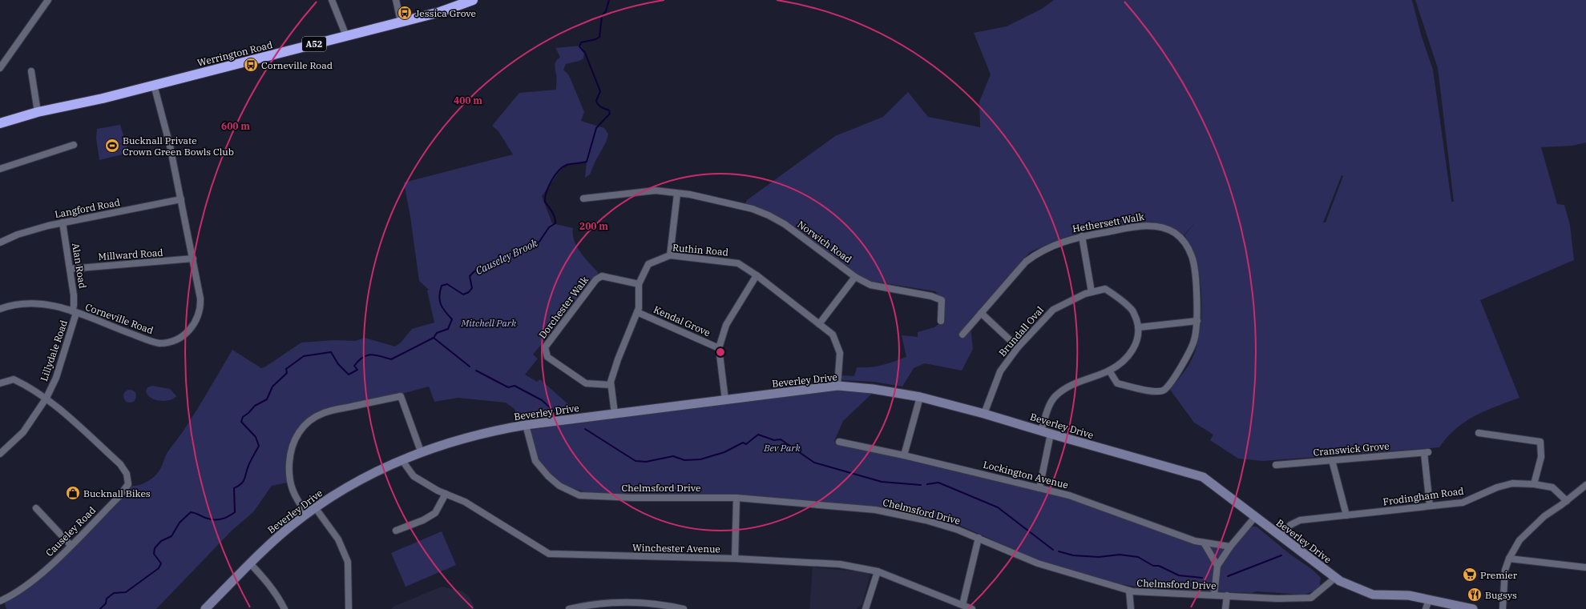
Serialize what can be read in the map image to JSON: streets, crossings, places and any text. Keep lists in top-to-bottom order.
{
  "streets": {
    "highway": ["A52", "Werrington Road"],
    "street": [
      "Langford Road",
      "Hethersett Walk",
      "Norwich Road",
      "Ruthin Road",
      "Millward Road",
      "Alan Road",
      "Dorchester Walk",
      "Corneville Road",
      "Kendal Grove",
      "Brundall Oval",
      "Lillydale Road",
      "Beverley Drive",
      "Cranswick Grove",
      "Lockington Avenue",
      "Chelmsford Drive",
      "Frodingham Road",
      "Causeley Road",
      "Winchester Avenue"
    ]
  },
  "crossings": [
    ["Werrington Road", "Corneville Road"],
    ["Langford Road", "Alan Road"],
    ["Langford Road", "Corneville Road"],
    ["Hethersett Walk", "Brundall Oval"],
    ["Ruthin Road", "Dorchester Walk"],
    ["Ruthin Road", "Kendal Grove"],
    ["Ruthin Road", "Beverley Drive"],
    ["Millward Road", "Alan Road"],
    ["Millward Road", "Corneville Road"],
    ["Alan Road", "Corneville Road"],
    ["Alan Road", "Lillydale Road"],
    ["Corneville Road", "Lillydale Road"],
    ["Brundall Oval", "Beverley Drive"],
    ["Lillydale Road", "Causeley Road"],
    ["Beverley Drive", "Chelmsford Drive"],
    ["Beverley Drive", "Frodingham Road"],
    ["Beverley Drive", "Winchester Avenue"],
    ["Cranswick Grove", "Frodingham Road"]
  ],
  "water": ["Causeley Brook"],
  "parks": ["Mitchell Park", "Bev Park"],
  "places": {
    "bus stop": ["Jessica Grove", "Corneville Road"],
    "sports": ["Bucknall Private Crown Green Bowls Club"],
    "shop": ["Bucknall Bikes"],
    "supermarket": ["Premier"],
    "restaurant": ["Bugsys"]
  },
  "rings": ["400 m", "600 m", "200 m"]
}
